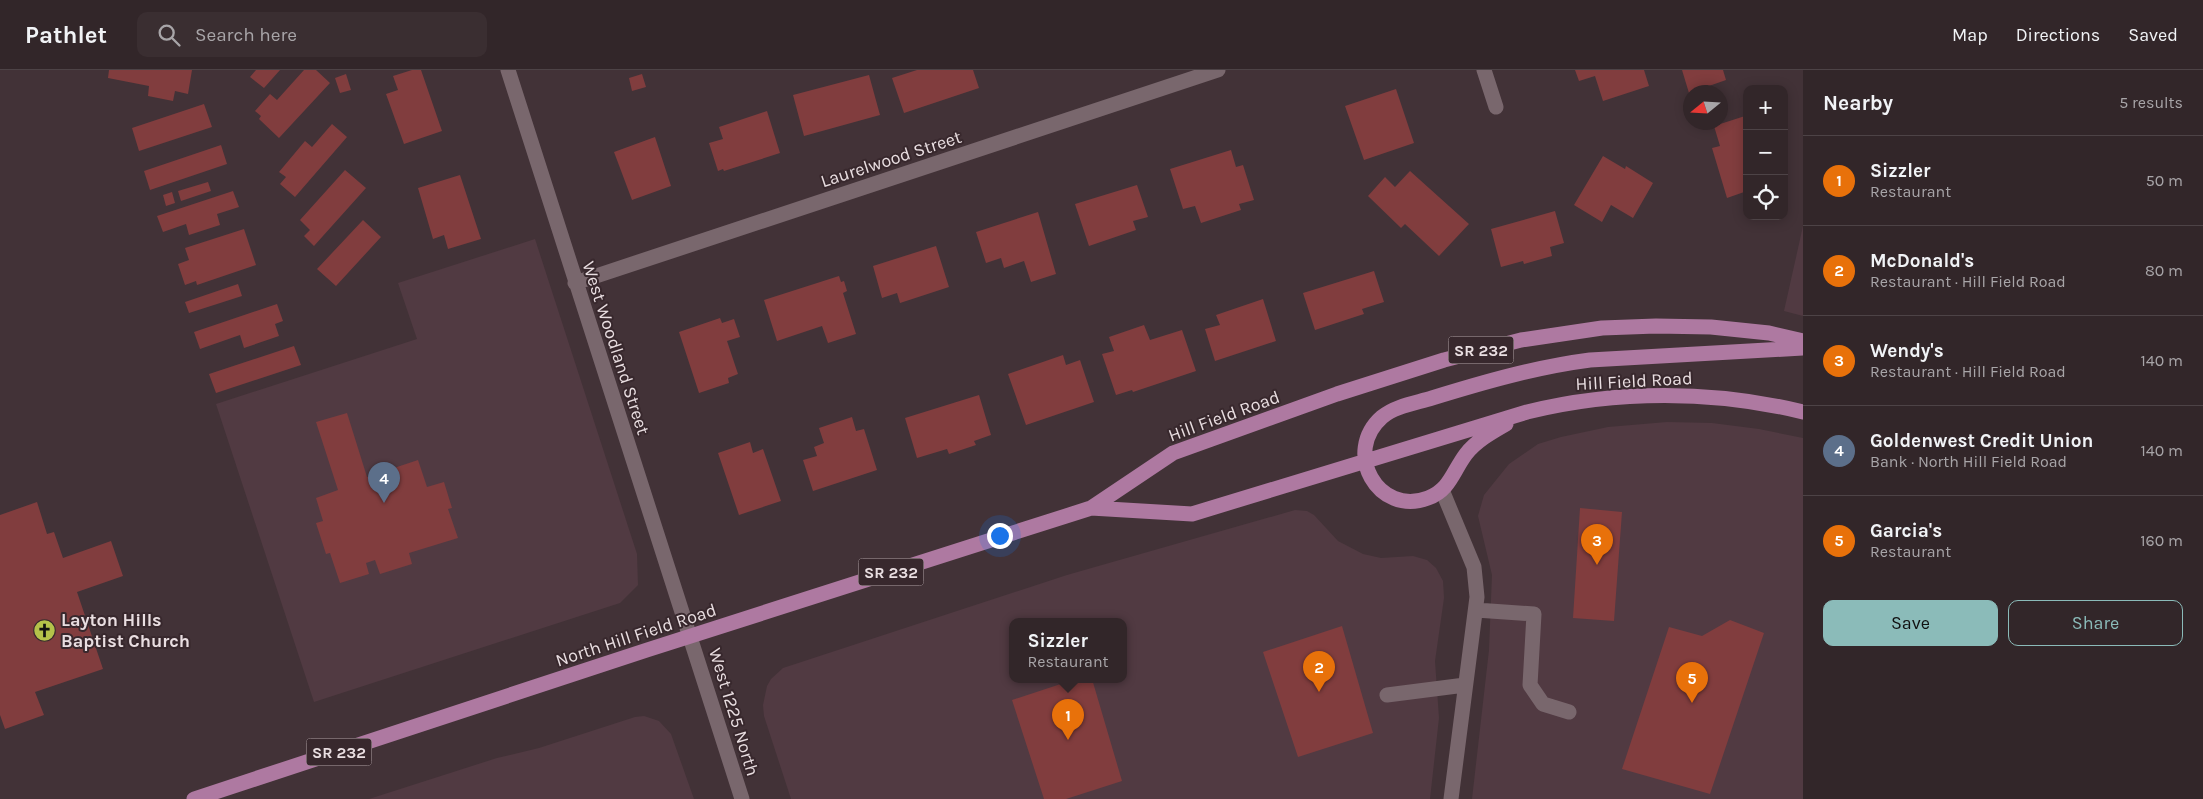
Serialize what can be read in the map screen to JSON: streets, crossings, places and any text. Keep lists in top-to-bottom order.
{
  "streets": {
    "main road": ["SR 232", "Hill Field Road", "North Hill Field Road"],
    "street": ["Laurelwood Street", "West Woodland Street", "West 1225 North"]
  },
  "crossings": [
    ["Laurelwood Street", "West Woodland Street"],
    ["West Woodland Street", "North Hill Field Road"],
    ["West Woodland Street", "West 1225 North"],
    ["Hill Field Road", "North Hill Field Road"],
    ["North Hill Field Road", "West 1225 North"]
  ],
  "places": {
    "church": ["Layton Hills Baptist Church"]
  },
  "north": "left",
  "page": {
    "header": "Pathlet",
    "search": "Search here",
    "nav": ["Map", "Directions", "Saved"],
    "heading": ["Nearby", "5 results"],
    "map_buttons": ["+", "−"],
    "list": [
      {
        "mark": "1",
        "name": "Sizzler",
        "note": "Restaurant",
        "value": "50 m"
      },
      {
        "mark": "2",
        "name": "McDonald's",
        "note": "Restaurant · Hill Field Road",
        "value": "80 m"
      },
      {
        "mark": "3",
        "name": "Wendy's",
        "note": "Restaurant · Hill Field Road",
        "value": "140 m"
      },
      {
        "mark": "4",
        "name": "Goldenwest Credit Union",
        "note": "Bank · North Hill Field Road",
        "value": "140 m"
      },
      {
        "mark": "5",
        "name": "Garcia's",
        "note": "Restaurant",
        "value": "160 m"
      }
    ],
    "pins": [
      "4",
      "3",
      "2",
      "5",
      "1"
    ],
    "buttons": ["Save", "Share"],
    "popup": ["Sizzler", "Restaurant"]
  }
}
